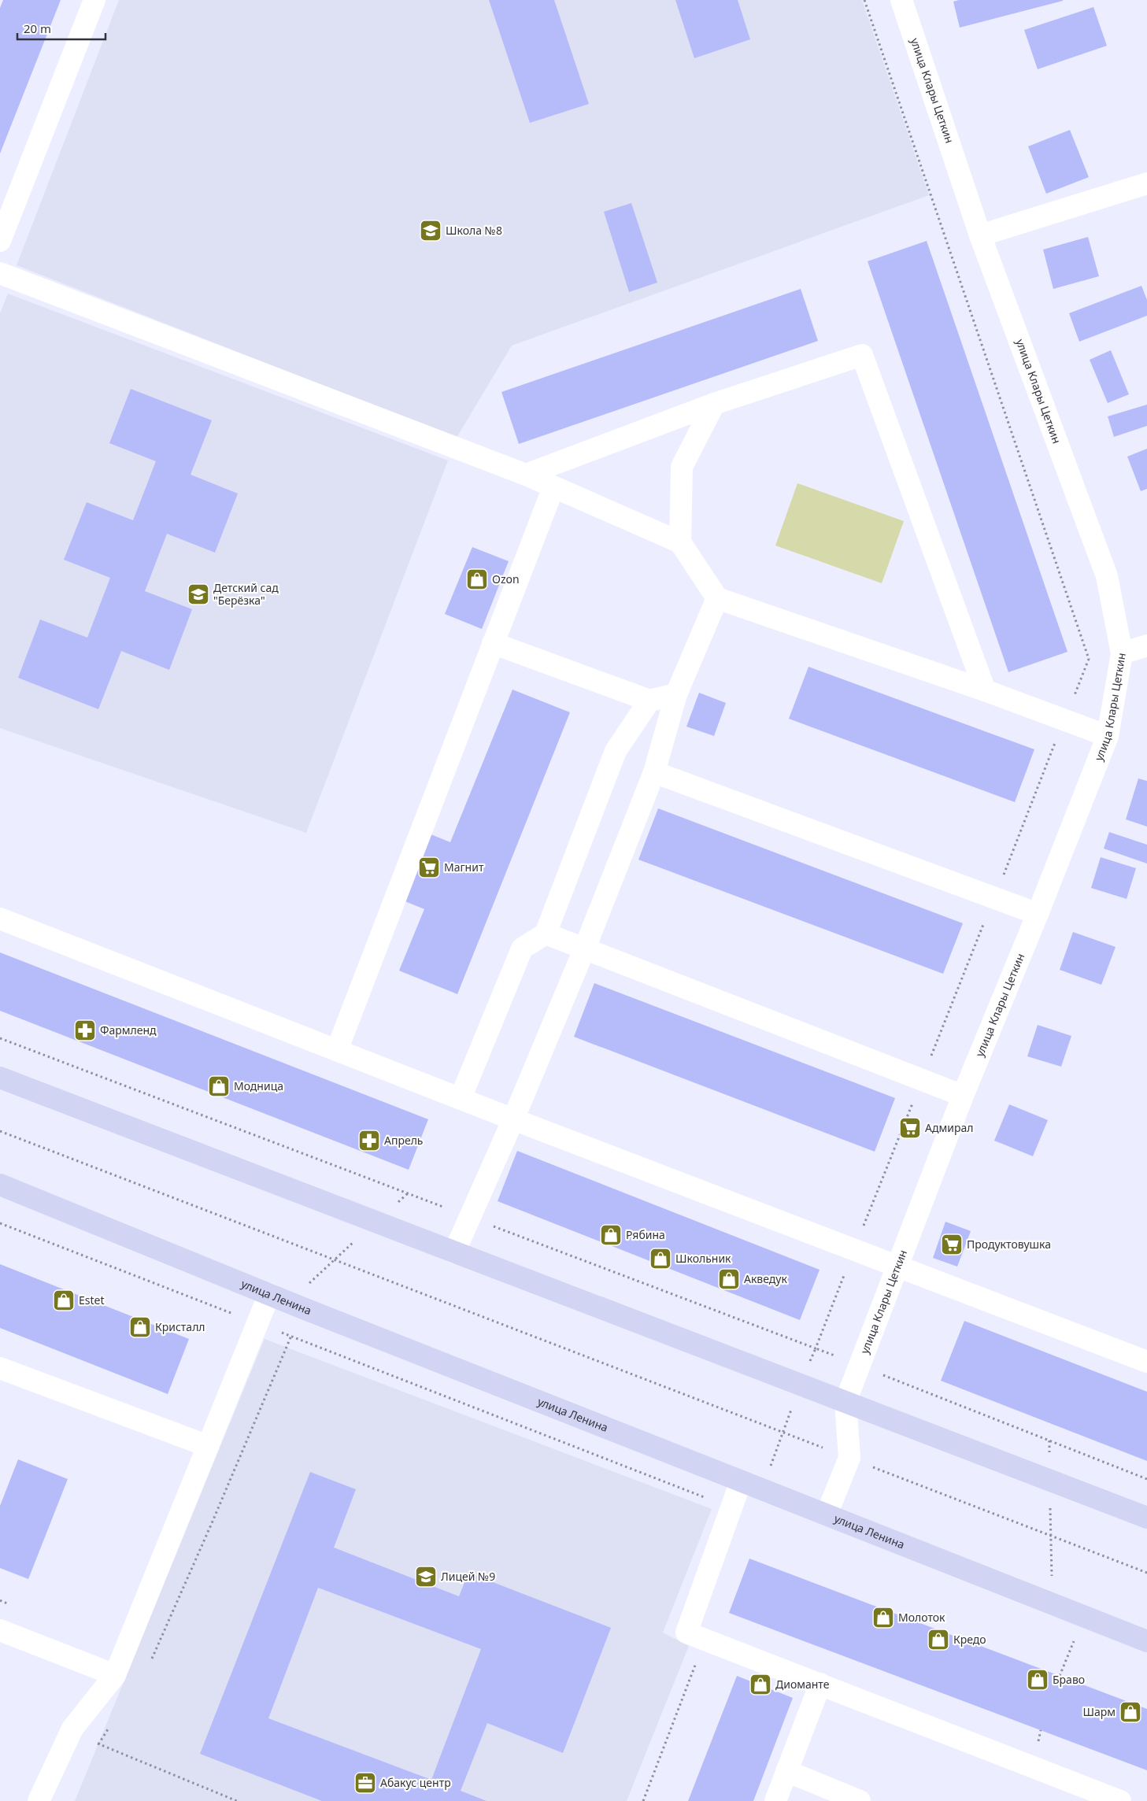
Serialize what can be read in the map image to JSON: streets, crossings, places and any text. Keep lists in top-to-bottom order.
{
  "streets": {
    "main road": ["улица Ленина"],
    "street": ["улица Клары Цеткин"]
  },
  "places": {
    "school or university": ["Школа №8", "Детский сад \"Берёзка\"", "Лицей №9"],
    "shop": [
      "Ozon",
      "Модница",
      "Рябина",
      "Школьник",
      "Акведук",
      "Estet",
      "Кристалл",
      "Молоток",
      "Кредо",
      "Браво",
      "Диоманте",
      "Шарм"
    ],
    "supermarket": ["Магнит", "Адмирал", "Продуктовушка"],
    "pharmacy": ["Фармленд", "Апрель"],
    "office": ["Абакус центр"]
  },
  "scale_bar": "20 m"
}
